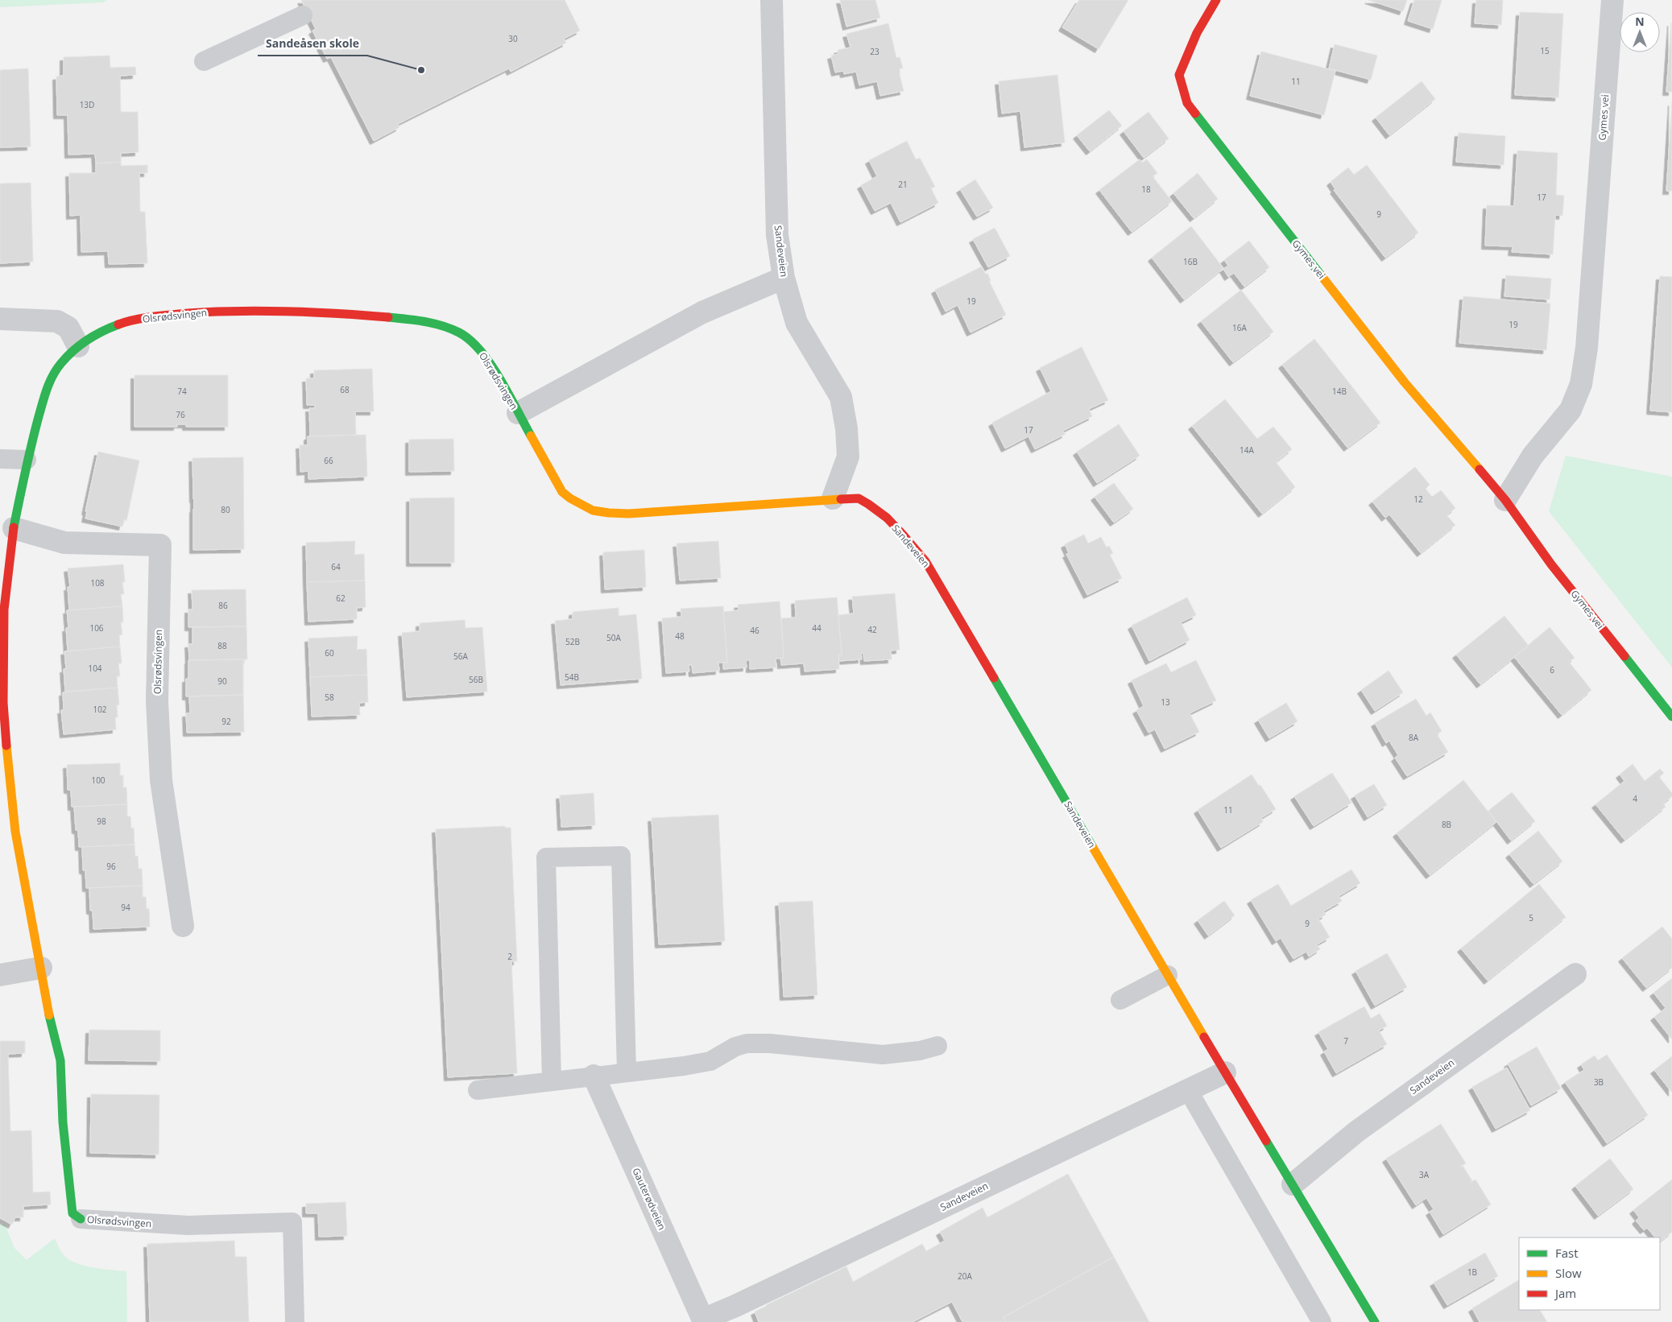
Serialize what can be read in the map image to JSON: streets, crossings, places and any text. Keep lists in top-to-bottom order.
{
  "streets": {
    "street": [
      "Gymes vei",
      "Sandeveien",
      "Olsrødsvingen",
      "Gauterødveien"
    ]
  },
  "crossings": [
    ["Sandeveien", "Olsrødsvingen"],
    ["Sandeveien", "Gauterødveien"]
  ],
  "places": ["Sandeåsen skole"],
  "house_numbers": [
    "30",
    "15",
    "23",
    "11",
    "13D",
    "21",
    "18",
    "17",
    "9",
    "16B",
    "19",
    "19",
    "16A",
    "68",
    "74",
    "14B",
    "76",
    "17",
    "14A",
    "66",
    "12",
    "80",
    "64",
    "108",
    "62",
    "86",
    "106",
    "44",
    "42",
    "46",
    "48",
    "50A",
    "52B",
    "88",
    "60",
    "56A",
    "104",
    "6",
    "54B",
    "56B",
    "90",
    "58",
    "13",
    "102",
    "92",
    "8A",
    "100",
    "4",
    "11",
    "98",
    "8B",
    "96",
    "94",
    "5",
    "9",
    "2",
    "7",
    "3B",
    "3A",
    "1B",
    "20A"
  ],
  "legend": ["Fast", "Slow", "Jam"],
  "north": "top"
}
